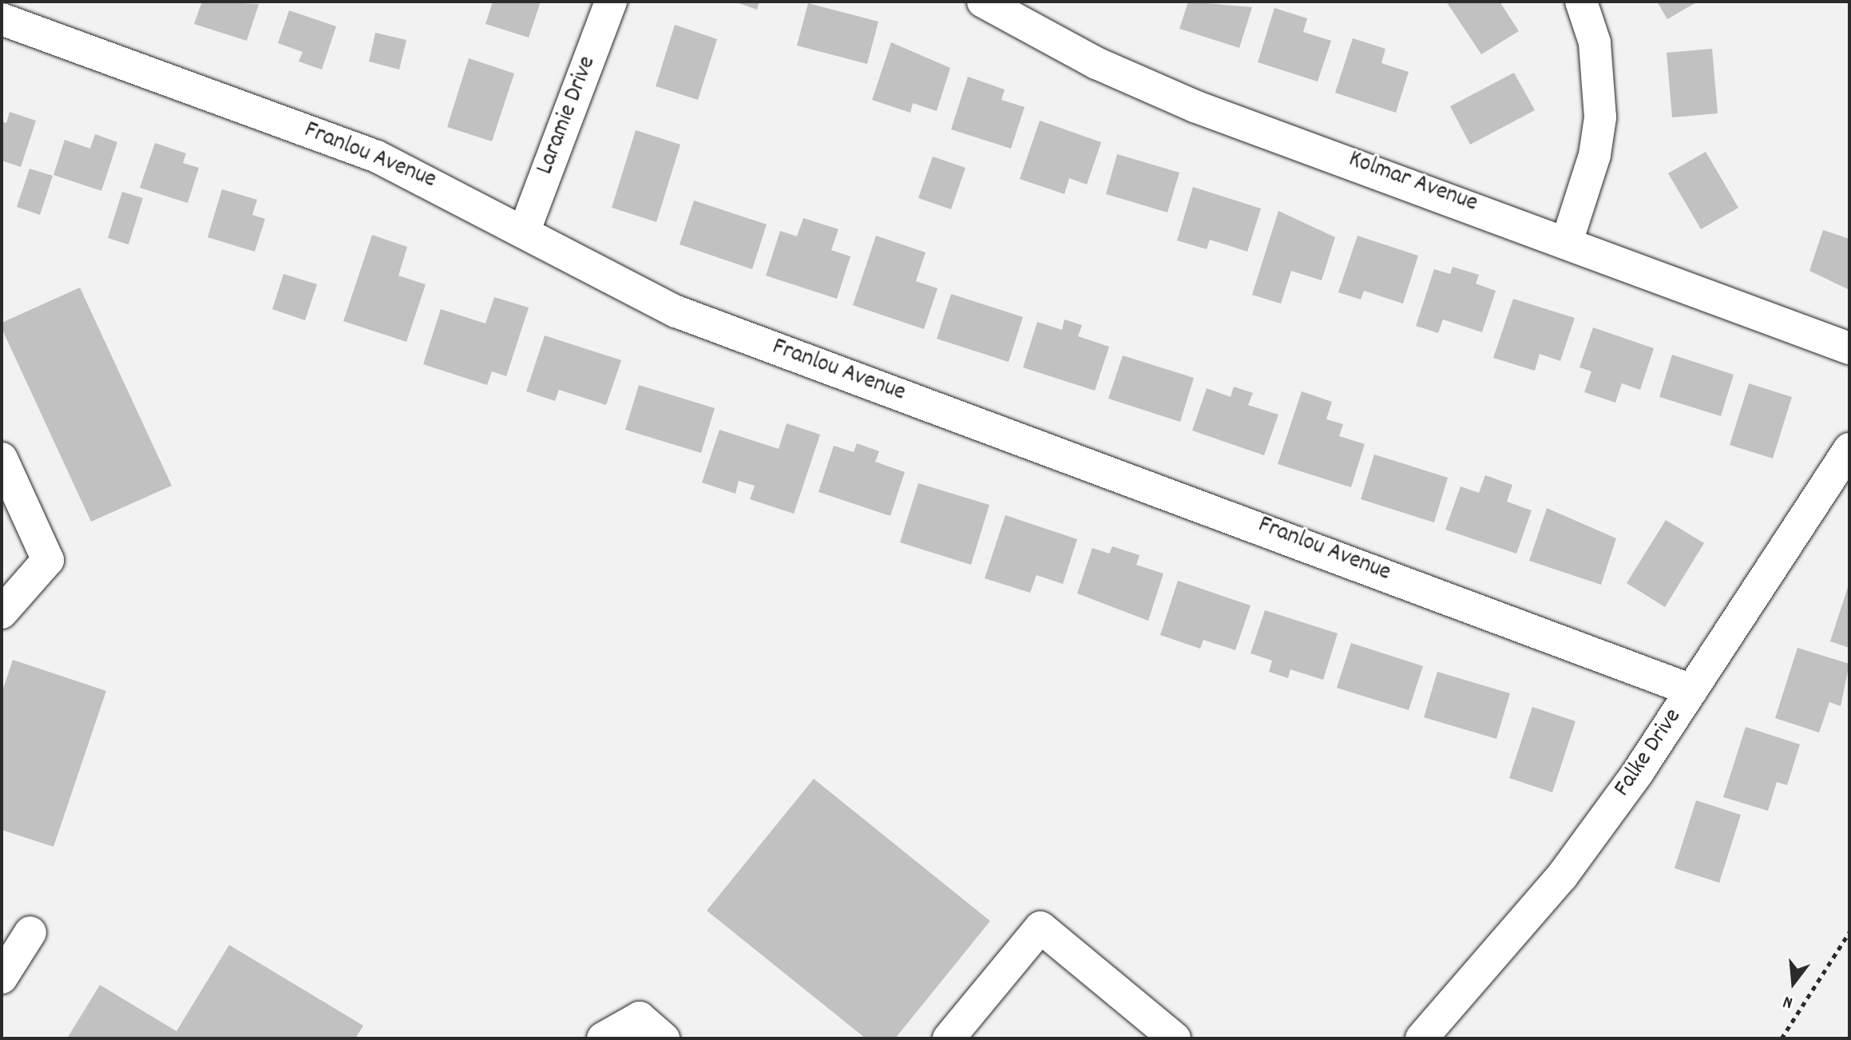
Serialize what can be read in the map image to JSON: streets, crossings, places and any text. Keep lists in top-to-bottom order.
{
  "streets": {
    "street": [
      "Laramie Drive",
      "Franlou Avenue",
      "Kolmar Avenue",
      "Falke Drive"
    ]
  },
  "crossings": [
    ["Laramie Drive", "Franlou Avenue"],
    ["Franlou Avenue", "Falke Drive"]
  ],
  "north": "bottom"
}
